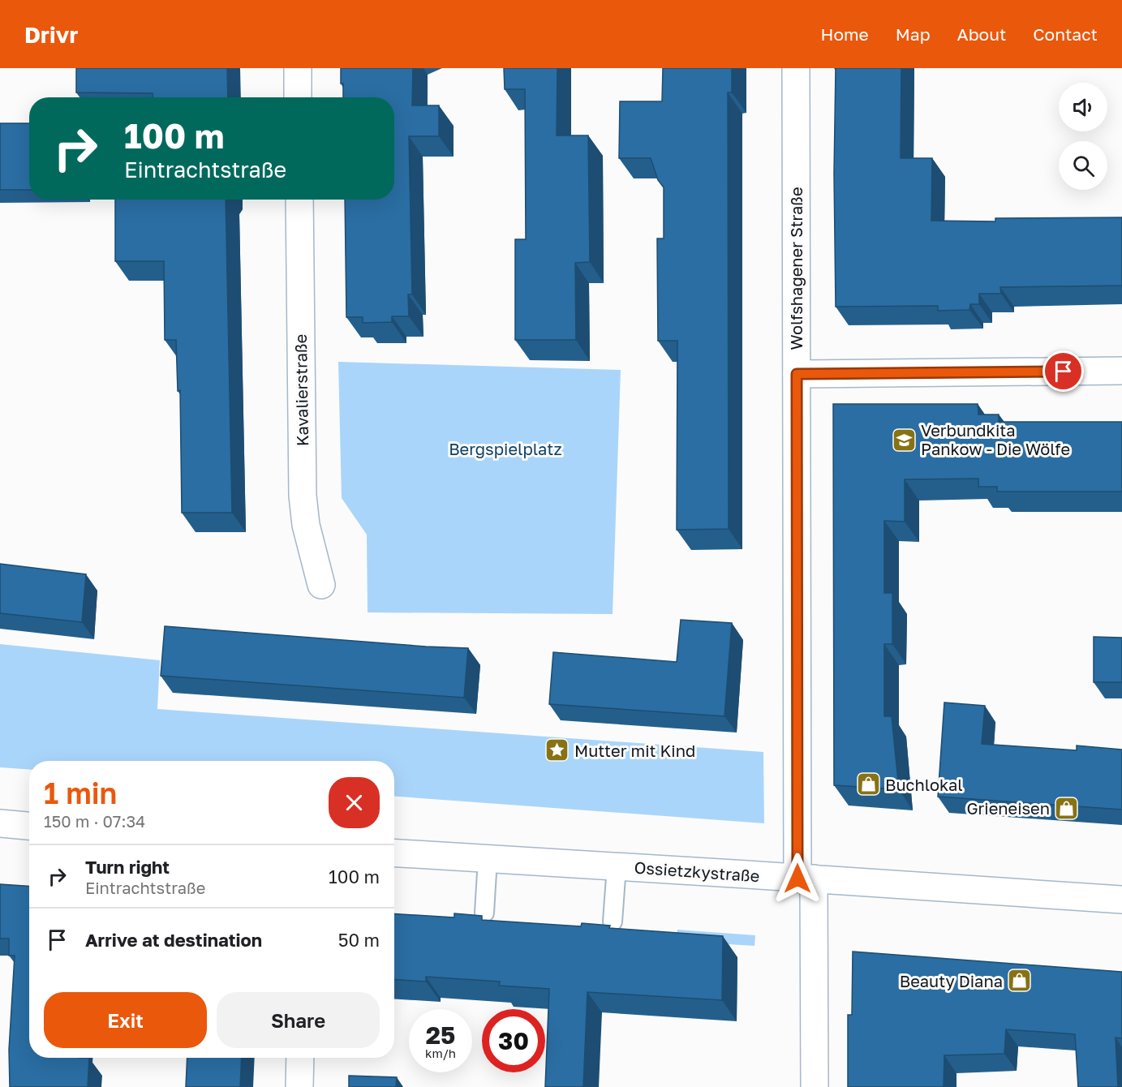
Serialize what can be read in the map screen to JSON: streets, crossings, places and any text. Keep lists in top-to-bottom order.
{
  "streets": {
    "street": ["Wolfshagener Straße", "Kavalierstraße", "Ossietzkystraße"]
  },
  "crossings": [
    ["Wolfshagener Straße", "Ossietzkystraße"]
  ],
  "parks": ["Bergspielplatz"],
  "places": {
    "school or university": ["Verbundkita Pankow - Die Wölfe"],
    "place": ["Mutter mit Kind"],
    "shop": ["Buchlokal", "Grieneisen", "Beauty Diana"]
  },
  "page": {
    "header": "Drivr",
    "nav": [
      "Home",
      "Map",
      "About",
      "Contact"
    ],
    "turn": ["100 m", "Eintrachtstraße"],
    "heading": ["1 min", "150 m · 07:34"],
    "list": [
      {
        "name": "Turn right",
        "note": "Eintrachtstraße",
        "value": "100 m"
      },
      {
        "name": "Arrive at destination",
        "value": "50 m"
      }
    ],
    "buttons": ["Exit", "Share"],
    "speed": "25 km/h",
    "limit": "30"
  }
}
